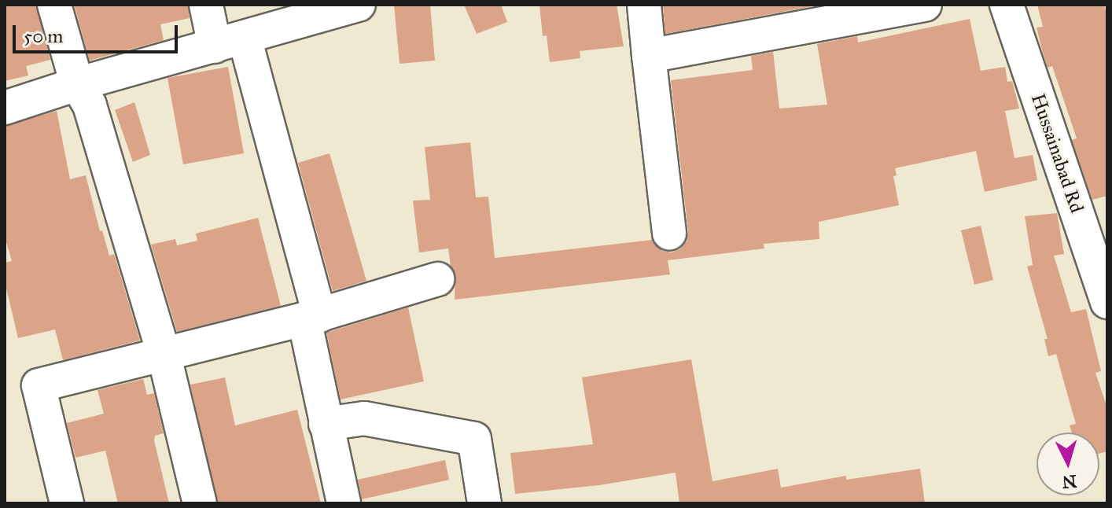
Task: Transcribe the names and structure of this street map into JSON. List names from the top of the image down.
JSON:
{
  "streets": {
    "street": ["Hussainabad Rd"]
  },
  "scale_bar": "50 m",
  "north": "bottom"
}
